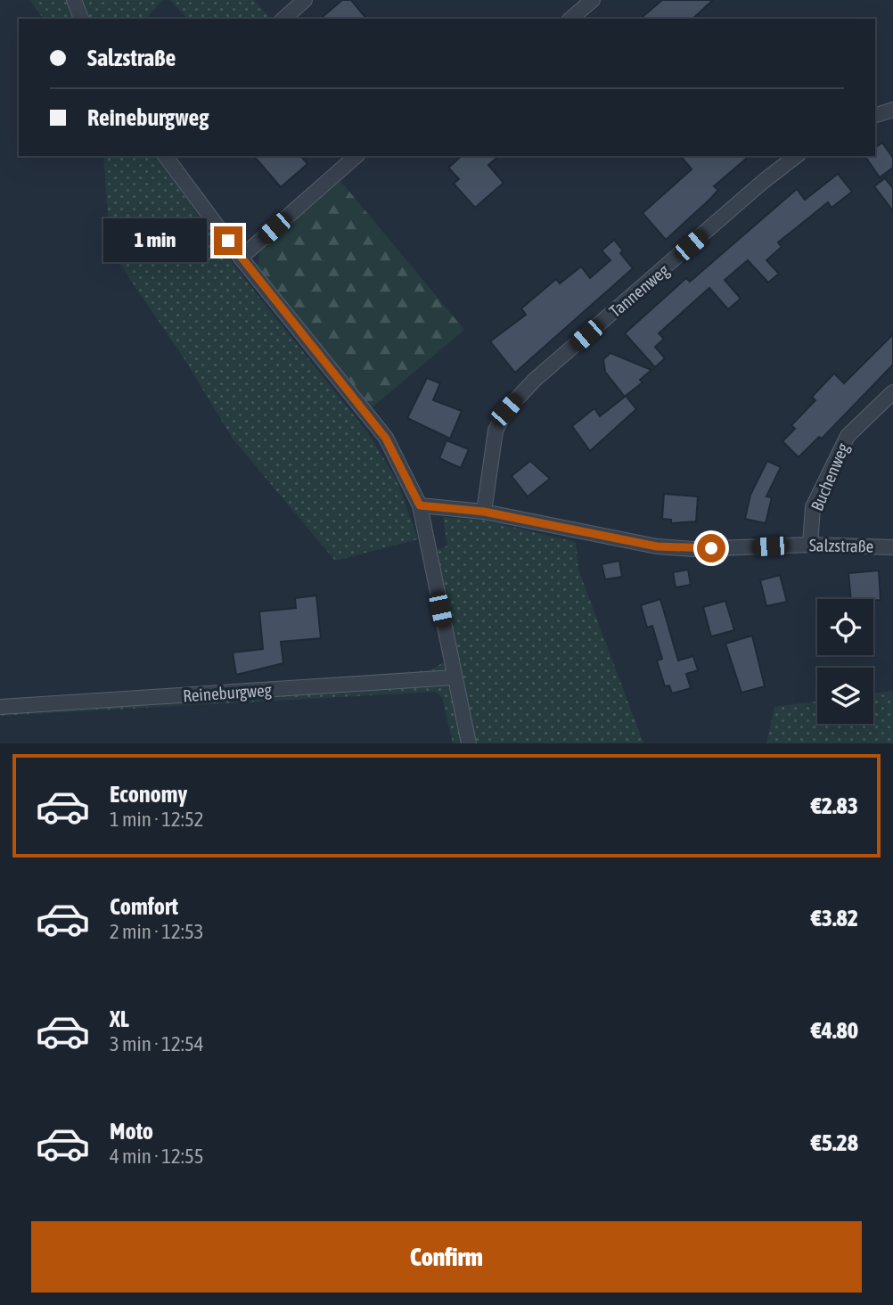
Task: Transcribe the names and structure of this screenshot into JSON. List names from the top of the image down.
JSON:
{
  "streets": {
    "street": [
      "Tannenweg",
      "Buchenweg",
      "Salzstraße",
      "Reineburgweg"
    ]
  },
  "crossings": [
    ["Tannenweg", "Salzstraße"],
    ["Buchenweg", "Salzstraße"]
  ],
  "page": {
    "banner": ["Salzstraße", "Reineburgweg"],
    "bubble": "1 min",
    "list": [
      {
        "name": "Economy",
        "note": "1 min · 12:52",
        "value": "€2.83"
      },
      {
        "name": "Comfort",
        "note": "2 min · 12:53",
        "value": "€3.82"
      },
      {
        "name": "XL",
        "note": "3 min · 12:54",
        "value": "€4.80"
      },
      {
        "name": "Moto",
        "note": "4 min · 12:55",
        "value": "€5.28"
      }
    ],
    "buttons": "Confirm"
  }
}
